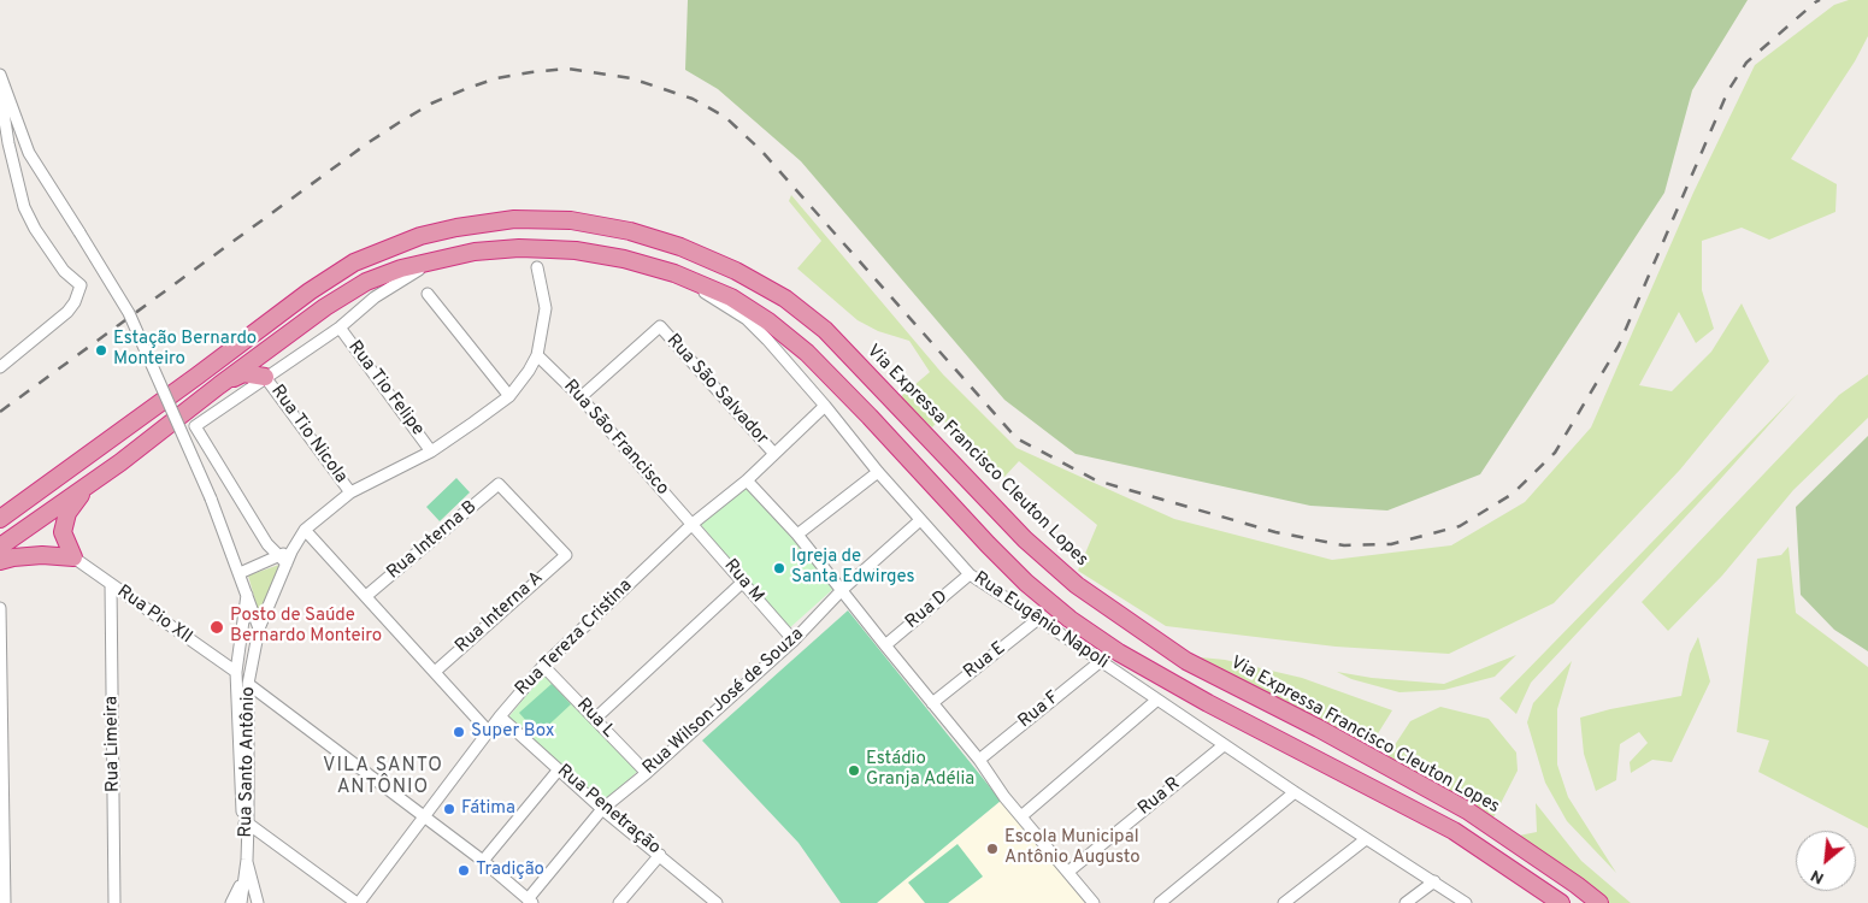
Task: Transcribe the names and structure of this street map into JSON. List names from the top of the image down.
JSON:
{
  "streets": {
    "highway": ["Via Expressa Francisco Cleuton Lopes"],
    "street": [
      "Rua Tio Felipe",
      "Rua São Salvador",
      "Rua Tio Nicola",
      "Rua São Francisco",
      "Rua Interna B",
      "Rua M",
      "Rua D",
      "Rua Interna A",
      "Rua Pio XII",
      "Rua Eugênio Napoli",
      "Rua Tereza Cristina",
      "Rua E",
      "Rua Wilson José de Souza",
      "Rua F",
      "Rua L",
      "Rua Limeira",
      "Rua Santo Antônio",
      "Rua R",
      "Rua Penetração"
    ]
  },
  "crossings": [
    ["Rua São Salvador", "Rua São Francisco"],
    ["Rua São Salvador", "Rua Tereza Cristina"],
    ["Rua São Francisco", "Rua M"],
    ["Rua São Francisco", "Rua Tereza Cristina"],
    ["Rua Interna B", "Rua Interna A"],
    ["Rua M", "Rua Tereza Cristina"],
    ["Rua M", "Rua Wilson José de Souza"],
    ["Rua D", "Rua Eugênio Napoli"],
    ["Rua Pio XII", "Rua Limeira"],
    ["Rua Pio XII", "Rua Santo Antônio"],
    ["Rua Eugênio Napoli", "Rua Tereza Cristina"],
    ["Rua Eugênio Napoli", "Rua E"],
    ["Rua Eugênio Napoli", "Rua Wilson José de Souza"],
    ["Rua Eugênio Napoli", "Rua F"],
    ["Rua Eugênio Napoli", "Rua R"],
    ["Rua Tereza Cristina", "Rua L"],
    ["Rua Tereza Cristina", "Rua Penetração"],
    ["Rua Wilson José de Souza", "Rua L"],
    ["Rua Wilson José de Souza", "Rua Penetração"]
  ],
  "districts": ["VILA SANTO ANTÔNIO"],
  "places": [
    "Estação Bernardo Monteiro",
    "Igreja de Santa Edwirges",
    "Posto de Saúde Bernardo Monteiro",
    "Super Box",
    "Estádio Granja Adélia",
    "Fátima",
    "Escola Municipal Antônio Augusto",
    "Tradição"
  ],
  "north": "bottom left"
}
